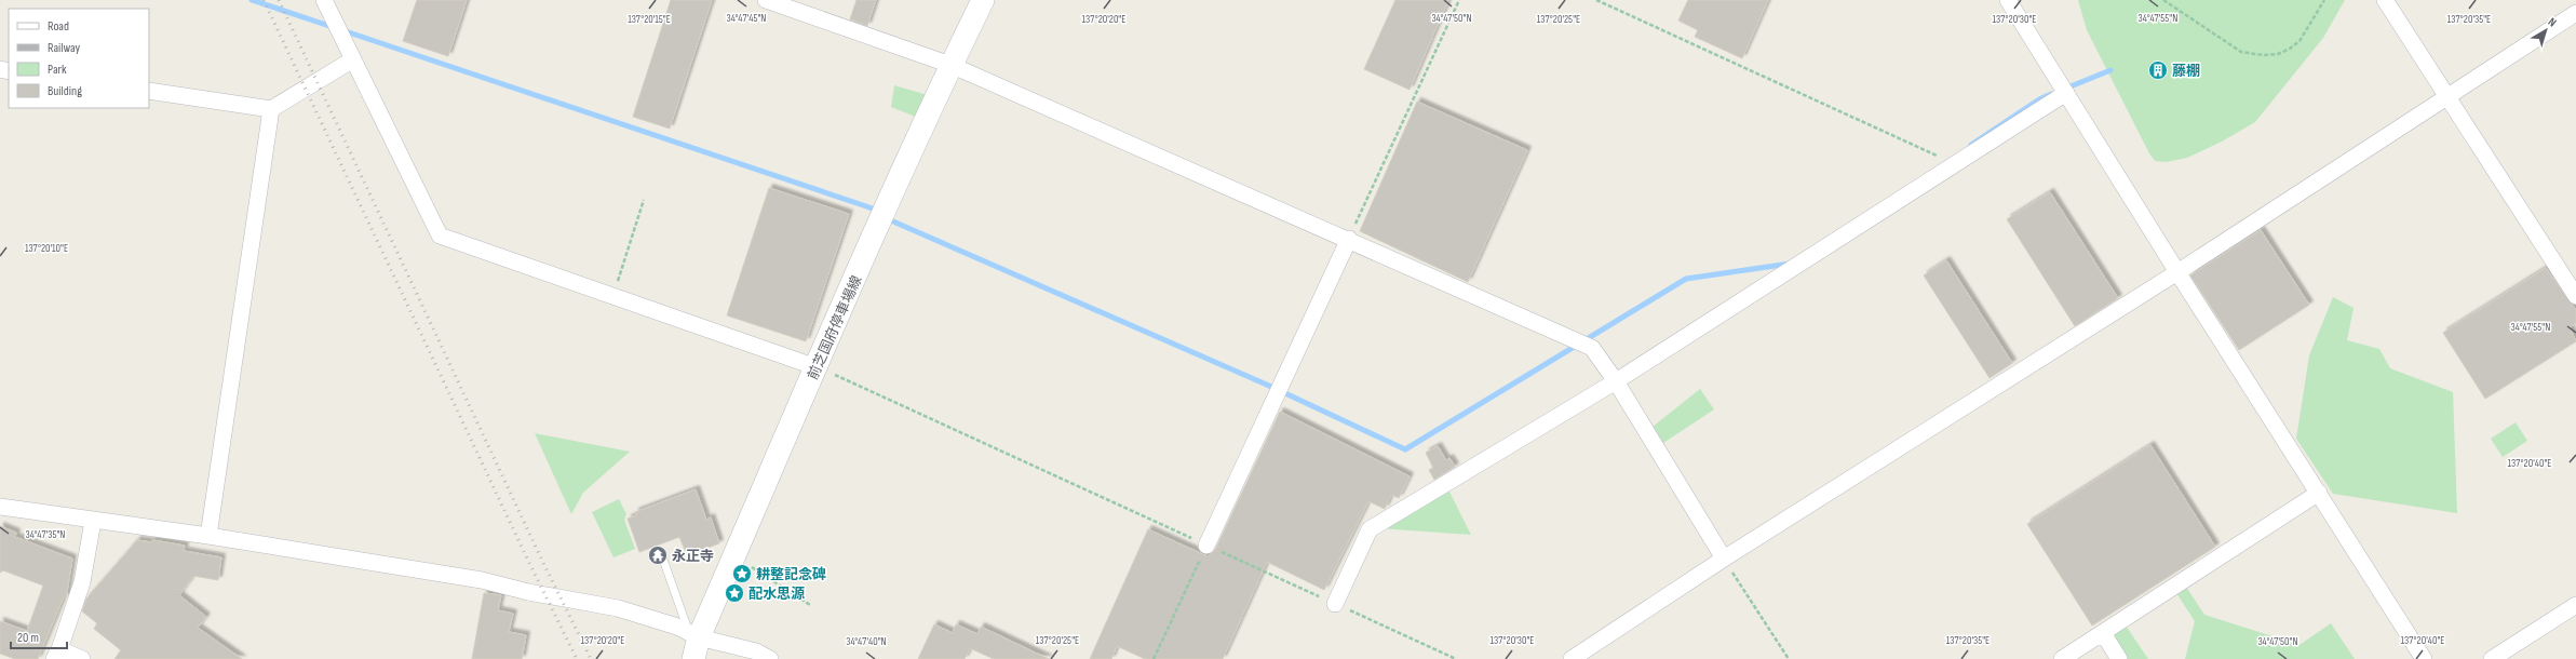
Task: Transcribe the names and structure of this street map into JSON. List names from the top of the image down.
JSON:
{
  "streets": {
    "main road": ["前芝国府停車場線"]
  },
  "places": {
    "building": ["藤棚"],
    "temple": ["永正寺"],
    "place": ["耕整記念碑", "配水思源"]
  },
  "legend": [
    "Road",
    "Railway",
    "Park",
    "Building"
  ],
  "scale_bar": "20 m",
  "north": "top right",
  "coordinates": [
    "34°47'45\"N",
    "34°47'50\"N",
    "34°47'55\"N",
    "137°20'15\"E",
    "137°20'20\"E",
    "137°20'30\"E",
    "137°20'25\"E",
    "137°20'35\"E",
    "137°20'10\"E",
    "137°20'40\"E",
    "34°47'35\"N",
    "34°47'40\"N"
  ]
}
